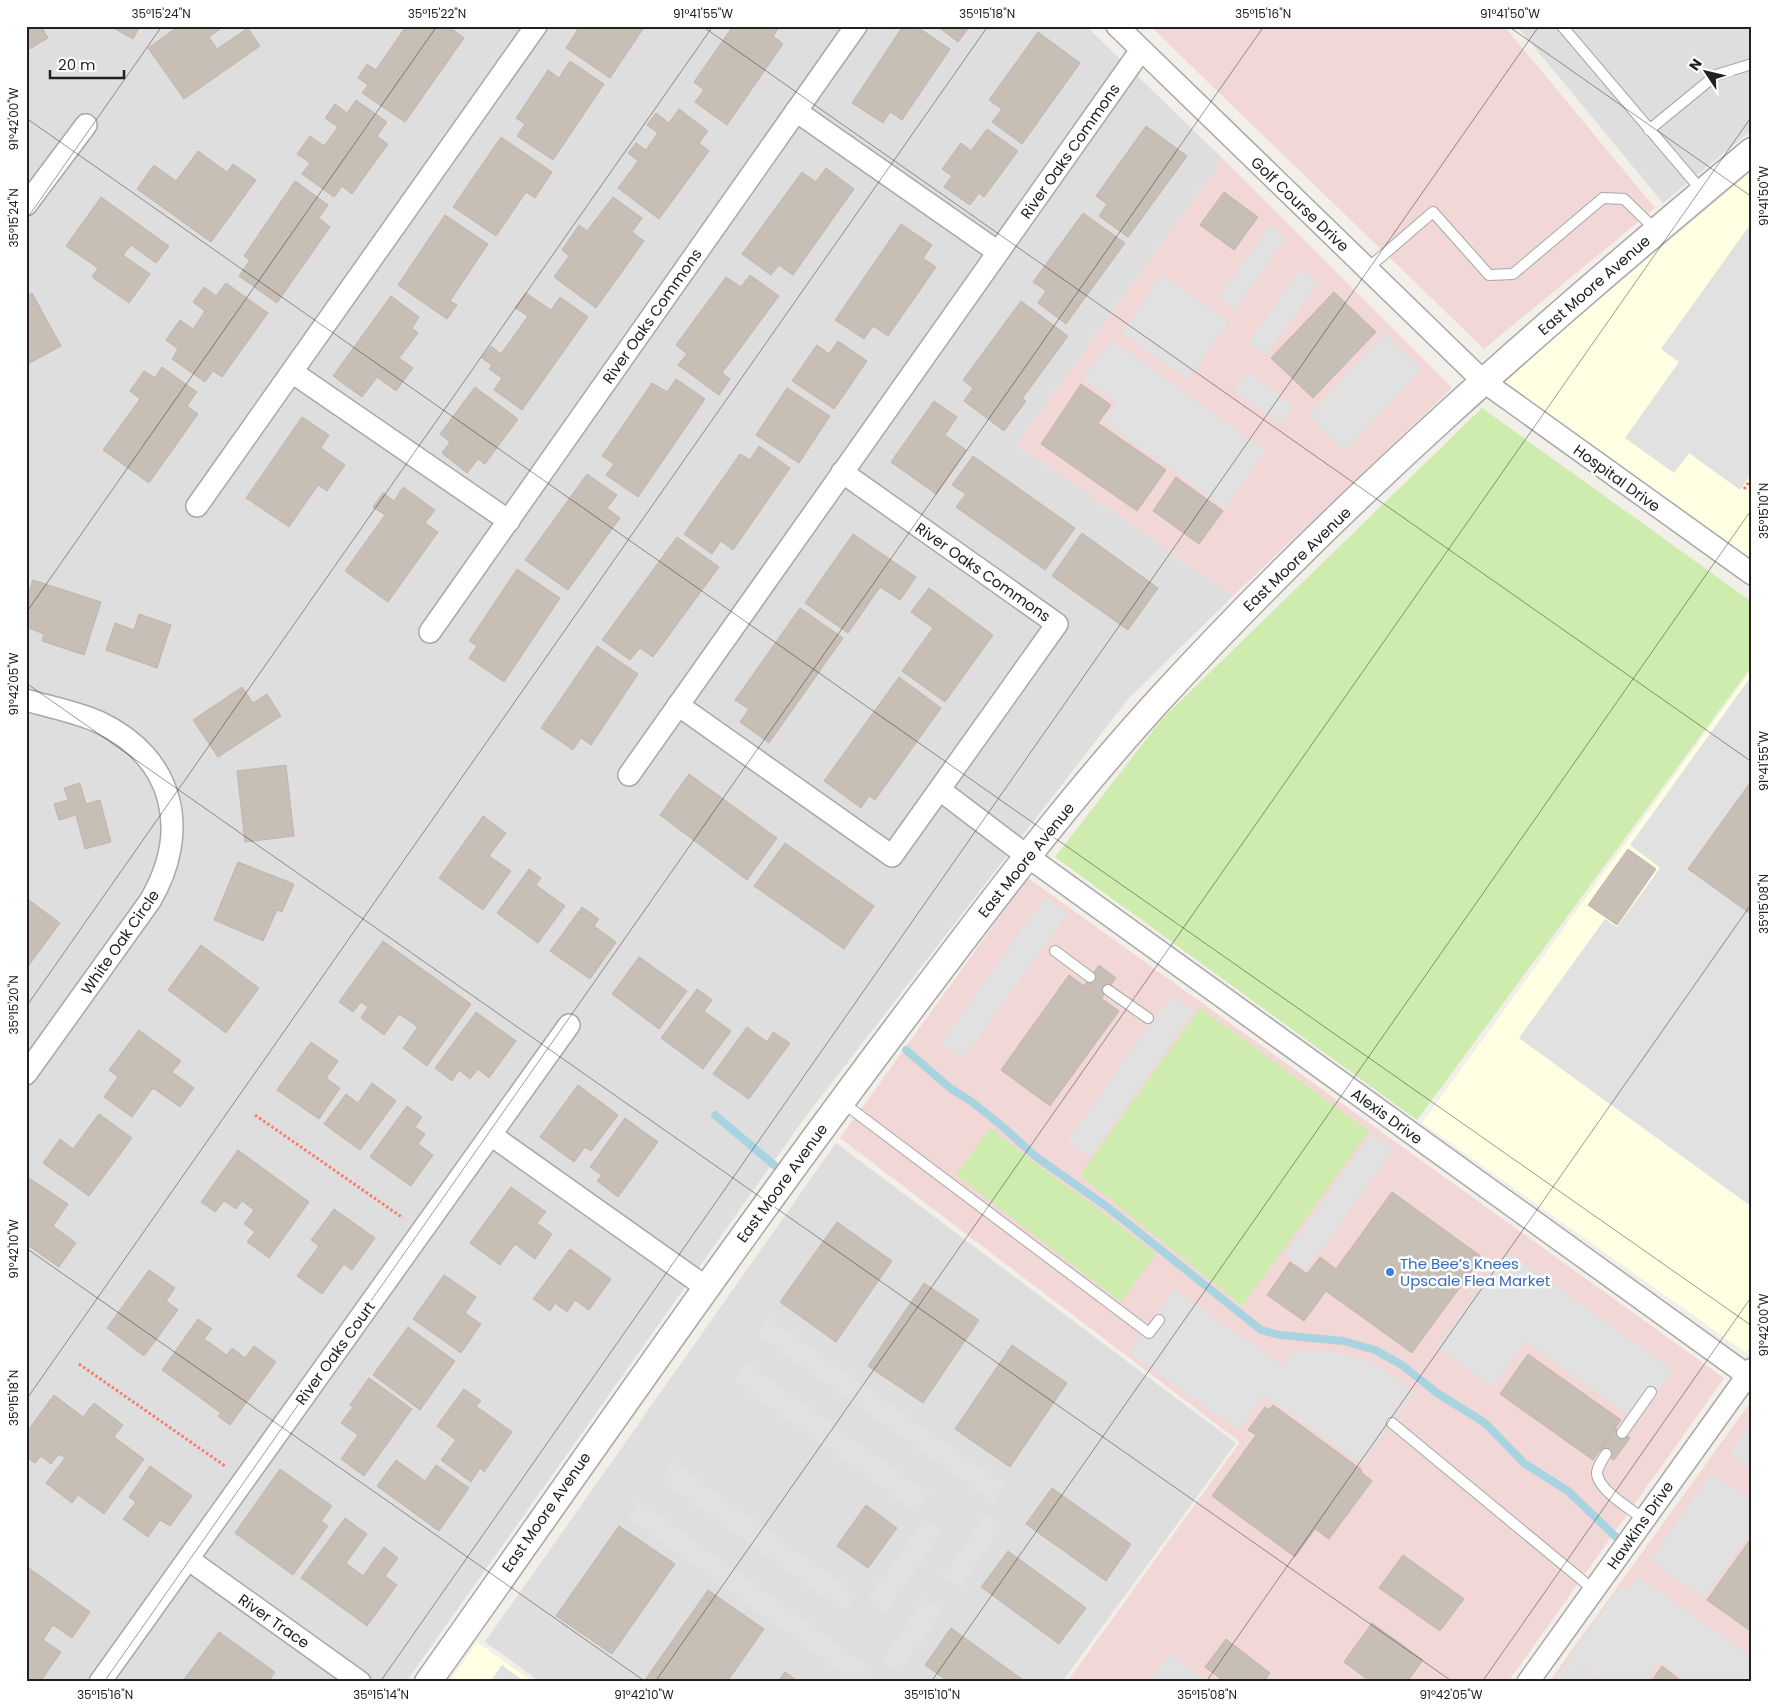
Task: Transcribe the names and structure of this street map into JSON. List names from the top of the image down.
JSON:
{
  "streets": {
    "street": [
      "River Oaks Commons",
      "Golf Course Drive",
      "East Moore Avenue",
      "Hospital Drive",
      "White Oak Circle",
      "Alexis Drive",
      "River Oaks Court",
      "Hawkins Drive",
      "River Trace"
    ]
  },
  "crossings": [
    ["River Oaks Commons", "Golf Course Drive"],
    ["Golf Course Drive", "East Moore Avenue"],
    ["Golf Course Drive", "Hospital Drive"],
    ["East Moore Avenue", "Hospital Drive"],
    ["East Moore Avenue", "Alexis Drive"],
    ["Alexis Drive", "Hawkins Drive"],
    ["River Oaks Court", "River Trace"]
  ],
  "places": ["The Bee’s Knees Upscale Flea Market"],
  "scale_bar": "20 m",
  "north": "top left",
  "coordinates": [
    "35°15'24\"N",
    "35°15'22\"N",
    "91°41'55\"W",
    "35°15'18\"N",
    "35°15'16\"N",
    "91°41'50\"W",
    "91°42'00\"W",
    "35°15'10\"N",
    "91°42'05\"W",
    "35°15'08\"N",
    "35°15'20\"N",
    "91°42'10\"W",
    "35°15'14\"N"
  ]
}
